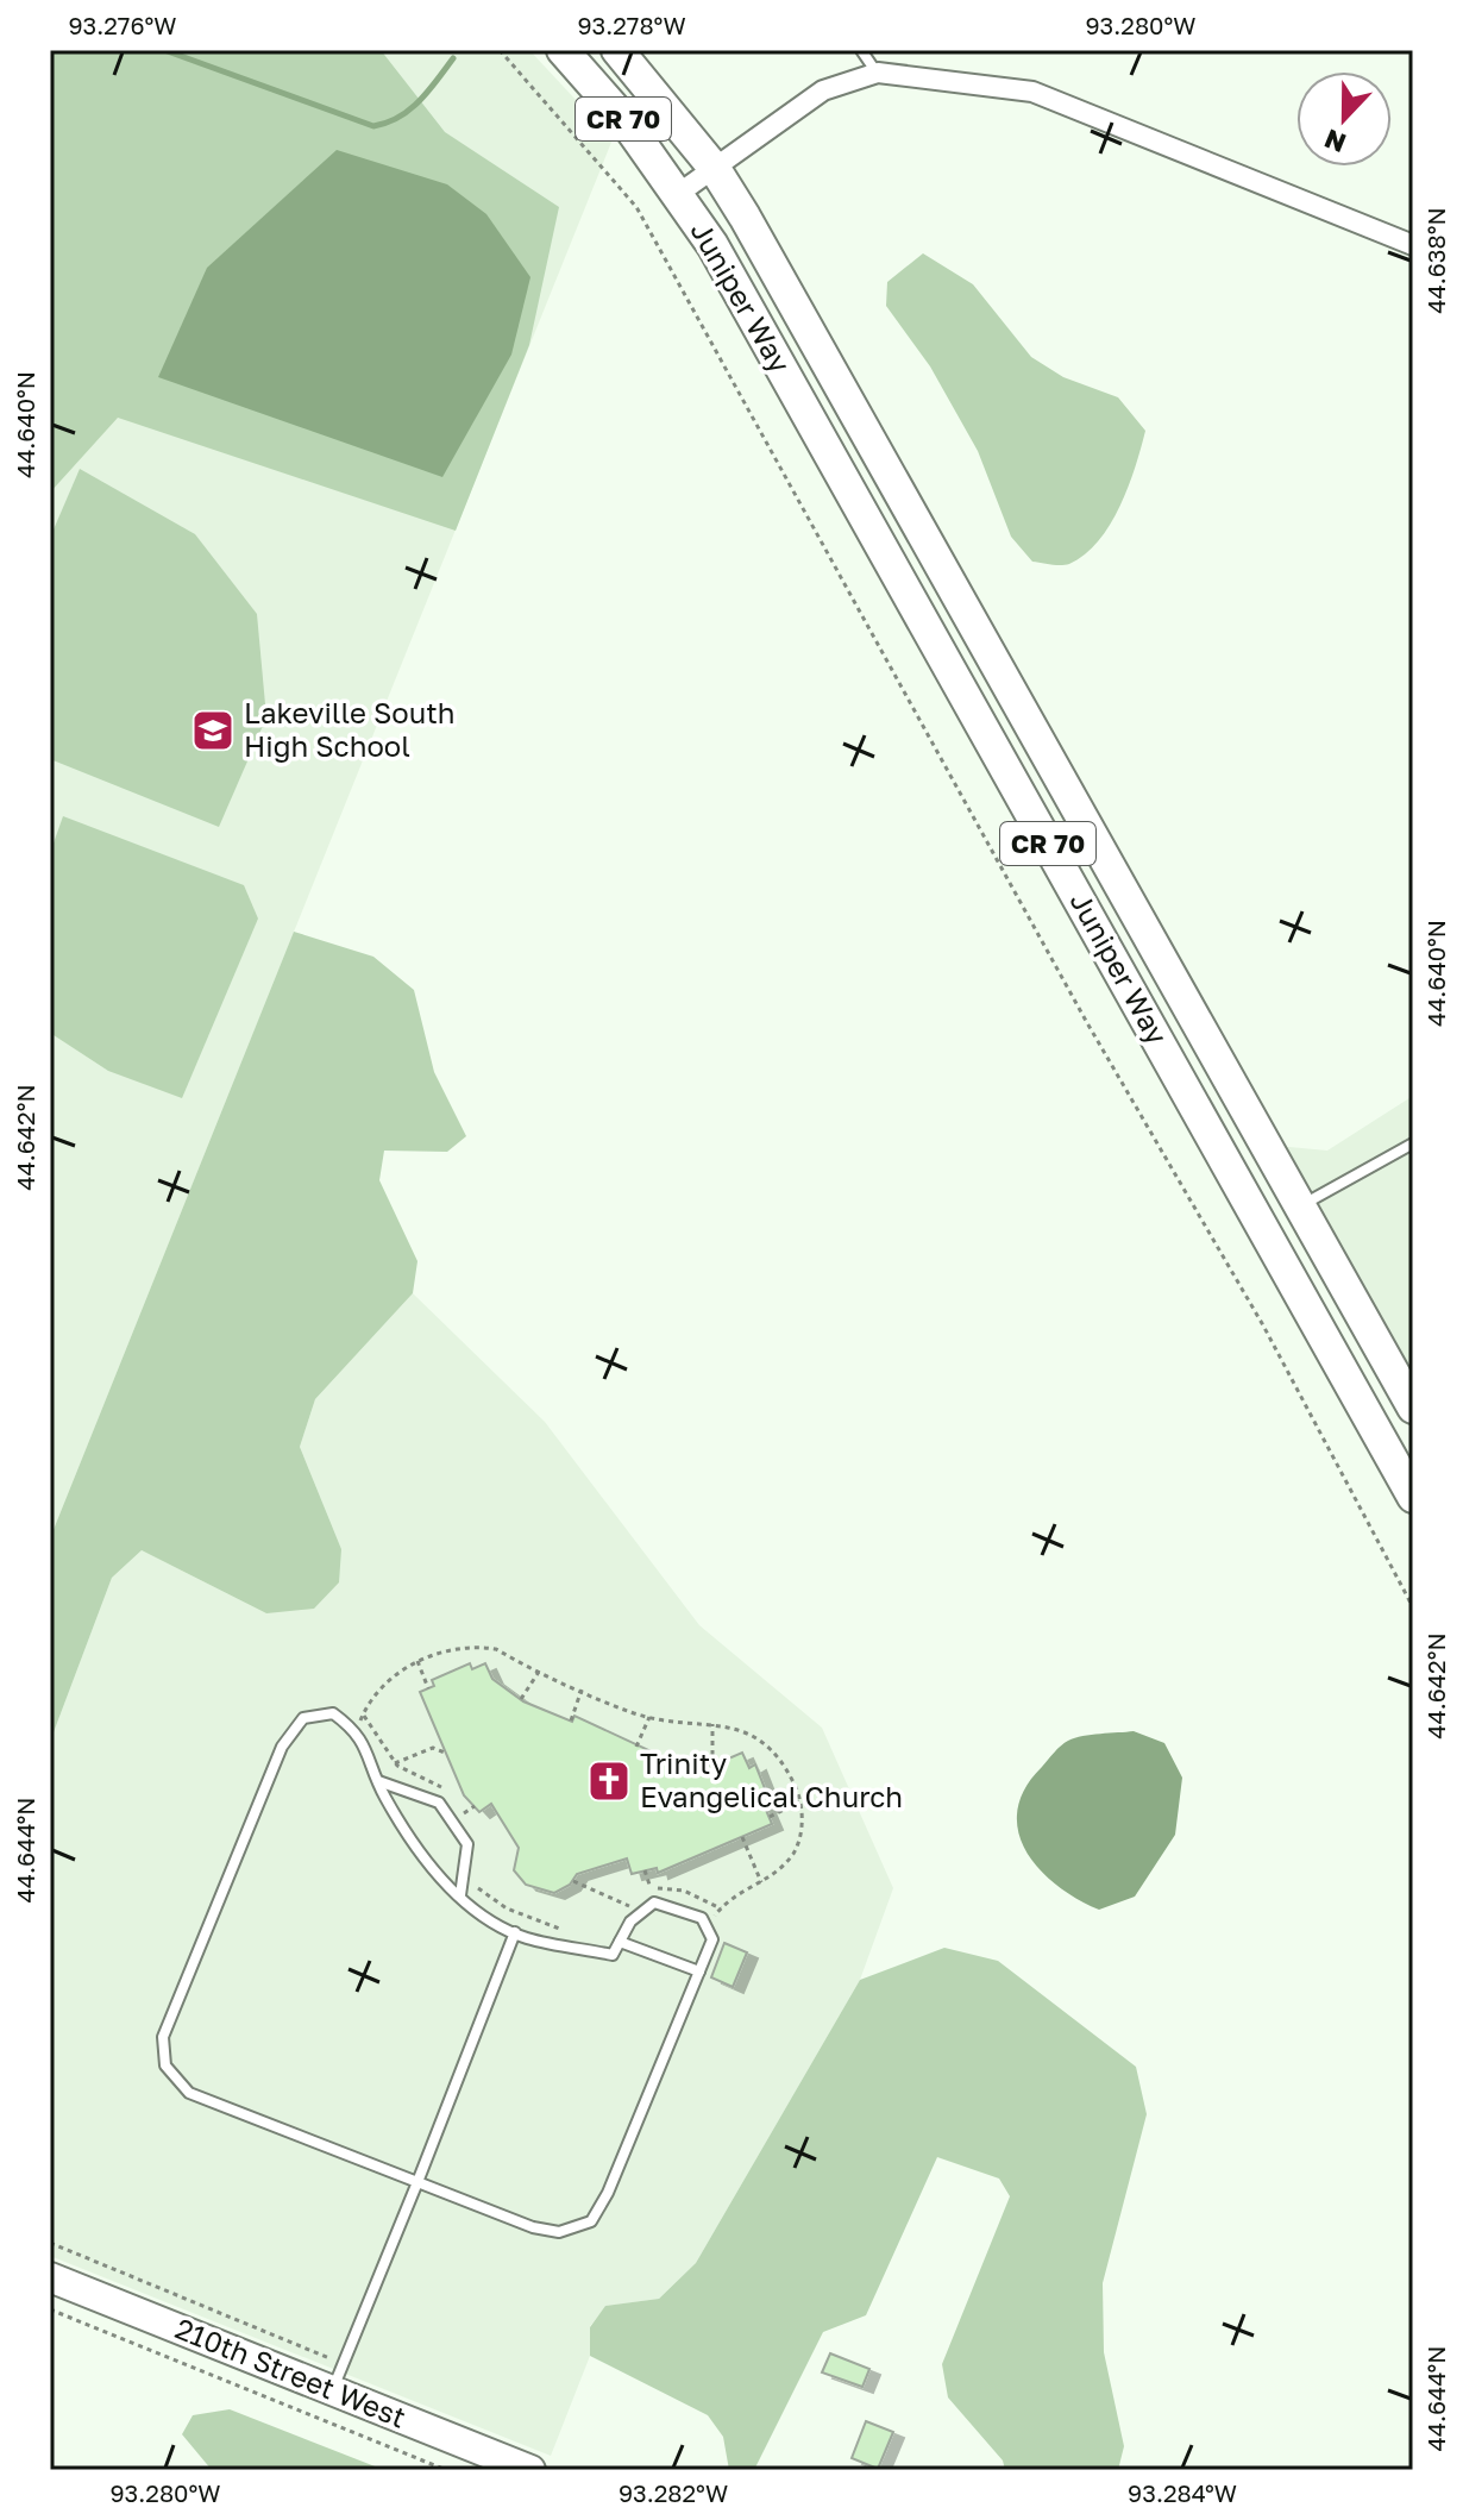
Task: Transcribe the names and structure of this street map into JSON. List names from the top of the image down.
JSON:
{
  "streets": {
    "main road": ["CR 70", "Juniper Way"],
    "street": ["210th Street West"]
  },
  "crossings": [
    ["CR 70", "Juniper Way"]
  ],
  "places": {
    "school or university": ["Lakeville South High School"],
    "church": ["Trinity Evangelical Church"]
  },
  "north": "bottom",
  "coordinates": [
    "93.276°W",
    "93.278°W",
    "93.280°W",
    "44.638°N",
    "44.640°N",
    "44.642°N",
    "44.644°N",
    "93.282°W",
    "93.284°W"
  ]
}
